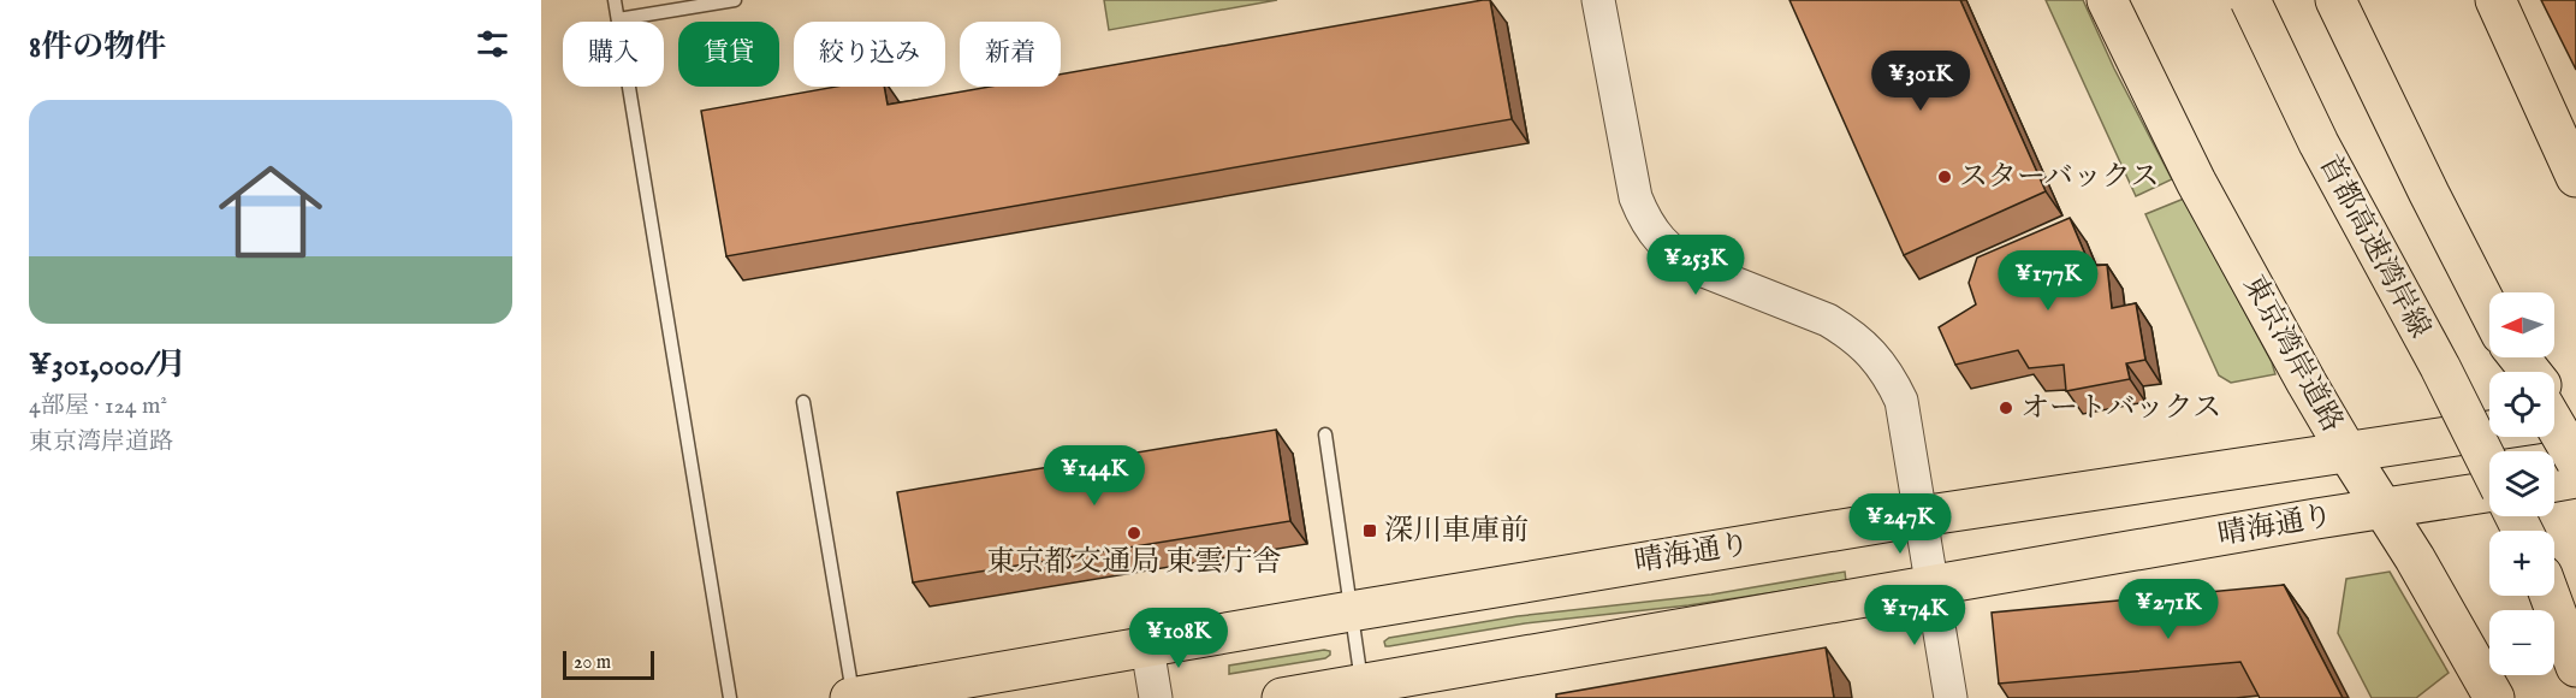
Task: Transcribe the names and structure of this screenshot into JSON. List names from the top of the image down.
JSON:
{
  "streets": {
    "main road": ["首都高速湾岸線", "東京湾岸道路", "晴海通り"]
  },
  "crossings": [
    ["東京湾岸道路", "晴海通り"]
  ],
  "places": {
    "other": ["スターバックス", "オートバックス", "東京都交通局 東雲庁舎"],
    "transit": ["深川車庫前"]
  },
  "scale_bar": "20 m",
  "north": "left",
  "page": {
    "heading": "8件の物件",
    "chip": [
      "購入",
      "賃貸",
      "絞り込み",
      "新着"
    ],
    "price": [
      "¥301K",
      "¥253K",
      "¥177K",
      "¥144K",
      "¥247K",
      "¥271K",
      "¥174K",
      "¥108K"
    ],
    "list": [
      {
        "name": "¥301,000/月",
        "note": "4部屋 · 124 m² · 東京湾岸道路"
      }
    ],
    "map_buttons": ["+", "−"],
    "scale": "20 m"
  }
}
